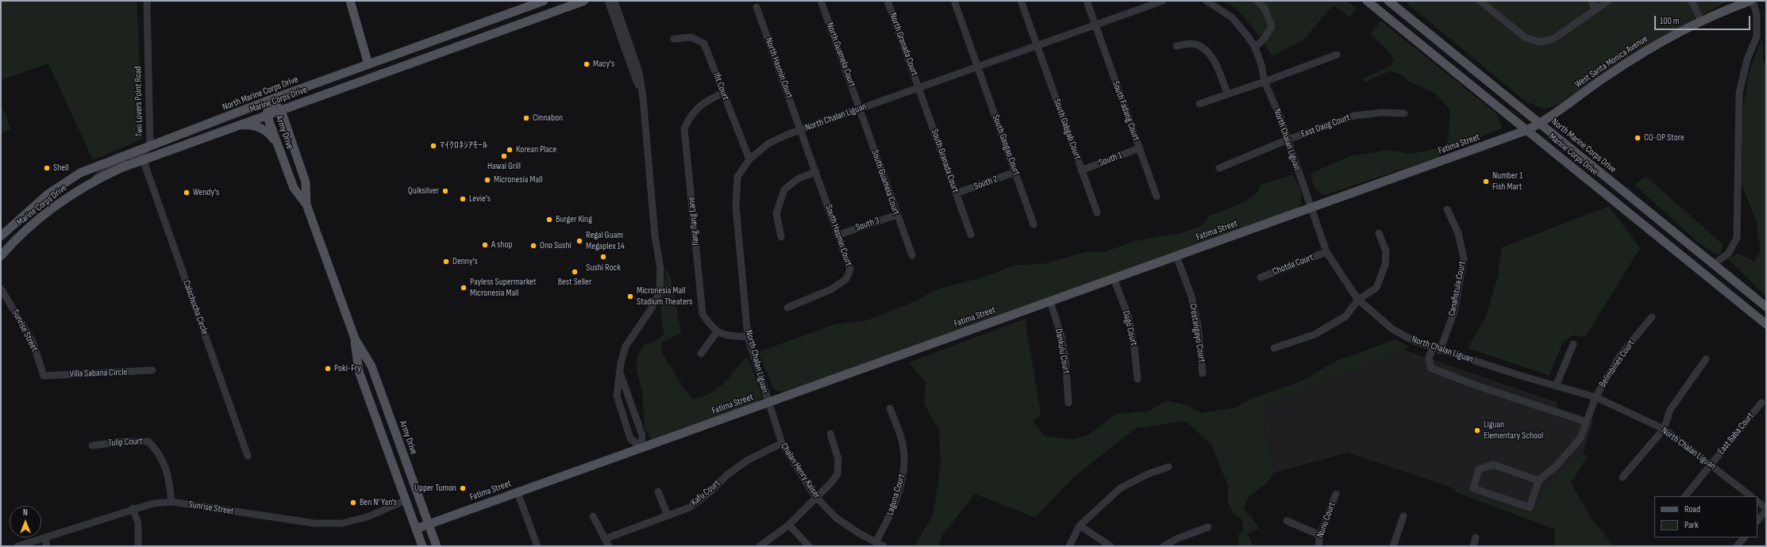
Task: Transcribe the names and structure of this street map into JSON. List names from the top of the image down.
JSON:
{
  "streets": {
    "main road": [
      "West Santa Monica Avenue",
      "North Marine Corps Drive",
      "Marine Corps Drive",
      "Army Drive",
      "Fatima Street"
    ],
    "street": [
      "North Granada Court",
      "North Guamela Court",
      "North Hasmin Court",
      "Ifit Court",
      "Two Lovers Point Road",
      "South Fadang Court",
      "North Chalan Liguan",
      "East Daog Court",
      "South Gabgab Court",
      "South Gaogao Court",
      "South 1",
      "South Granada Court",
      "South Guamela Court",
      "South 2",
      "Ilang Ilang Lane",
      "South 3",
      "South Hasmin Court",
      "Chotda Court",
      "Canafistula Court",
      "Calachucha Circle",
      "Dago Court",
      "Sunrise Street",
      "Crestangayo Court",
      "Dankulu Court",
      "Belimbines Court",
      "Villa Sabana Circle",
      "East Baba Court",
      "Tulip Court",
      "Chalan Henry Kaiser",
      "Kafu Court",
      "Laguna Court",
      "Nunu Court"
    ]
  },
  "crossings": [
    ["North Granada Court", "North Chalan Liguan"],
    ["North Granada Court", "South Granada Court"],
    ["North Guamela Court", "North Chalan Liguan"],
    ["North Guamela Court", "South Guamela Court"],
    ["West Santa Monica Avenue", "North Marine Corps Drive"],
    ["West Santa Monica Avenue", "Fatima Street"],
    ["North Hasmin Court", "North Chalan Liguan"],
    ["North Hasmin Court", "South Hasmin Court"],
    ["Ifit Court", "North Chalan Liguan"],
    ["Ifit Court", "Ilang Ilang Lane"],
    ["North Marine Corps Drive", "Two Lovers Point Road"],
    ["North Marine Corps Drive", "Army Drive"],
    ["North Marine Corps Drive", "Fatima Street"],
    ["Marine Corps Drive", "Two Lovers Point Road"],
    ["Marine Corps Drive", "Army Drive"],
    ["Marine Corps Drive", "Fatima Street"],
    ["Marine Corps Drive", "Calachucha Circle"],
    ["South Fadang Court", "North Chalan Liguan"],
    ["South Fadang Court", "South 1"],
    ["North Chalan Liguan", "East Daog Court"],
    ["North Chalan Liguan", "South Gabgab Court"],
    ["North Chalan Liguan", "Fatima Street"],
    ["North Chalan Liguan", "South Gaogao Court"],
    ["North Chalan Liguan", "South Granada Court"],
    ["North Chalan Liguan", "South Guamela Court"],
    ["North Chalan Liguan", "South Hasmin Court"],
    ["North Chalan Liguan", "Chotda Court"],
    ["North Chalan Liguan", "Canafistula Court"],
    ["North Chalan Liguan", "Belimbines Court"],
    ["North Chalan Liguan", "East Baba Court"],
    ["North Chalan Liguan", "Chalan Henry Kaiser"],
    ["South Gabgab Court", "South 1"],
    ["Army Drive", "Fatima Street"],
    ["Army Drive", "Sunrise Street"],
    ["Fatima Street", "Dago Court"],
    ["Fatima Street", "Crestangayo Court"],
    ["Fatima Street", "Dankulu Court"],
    ["Fatima Street", "Chalan Henry Kaiser"],
    ["South Gaogao Court", "South 2"],
    ["South Granada Court", "South 2"],
    ["South Guamela Court", "South 3"],
    ["South 3", "South Hasmin Court"],
    ["Sunrise Street", "Villa Sabana Circle"],
    ["Sunrise Street", "Tulip Court"],
    ["Chalan Henry Kaiser", "Kafu Court"],
    ["Chalan Henry Kaiser", "Laguna Court"]
  ],
  "places": [
    "Macy's",
    "Cinnabon",
    "CO-OP Store",
    "ﾏｲｸﾛﾈｼｱﾓｰﾙ",
    "Korean Place",
    "Hawai Grill",
    "Shell",
    "Micronesia Mall",
    "Number 1 Fish Mart",
    "Quiksilver",
    "Wendy's",
    "Levie's",
    "Burger King",
    "Regal Guam Megaplex 14",
    "A shop",
    "Ono Sushi",
    "Sushi Rock",
    "Denny's",
    "Best Seller",
    "Payless Supermarket Micronesia Mall",
    "Micronesia Mall Stadium Theaters",
    "Poki-Fry",
    "Liguan Elementary School",
    "Upper Tumon",
    "Ben N' Yan's"
  ],
  "legend": ["Road", "Park"],
  "scale_bar": "100 m",
  "north": "top"
}
